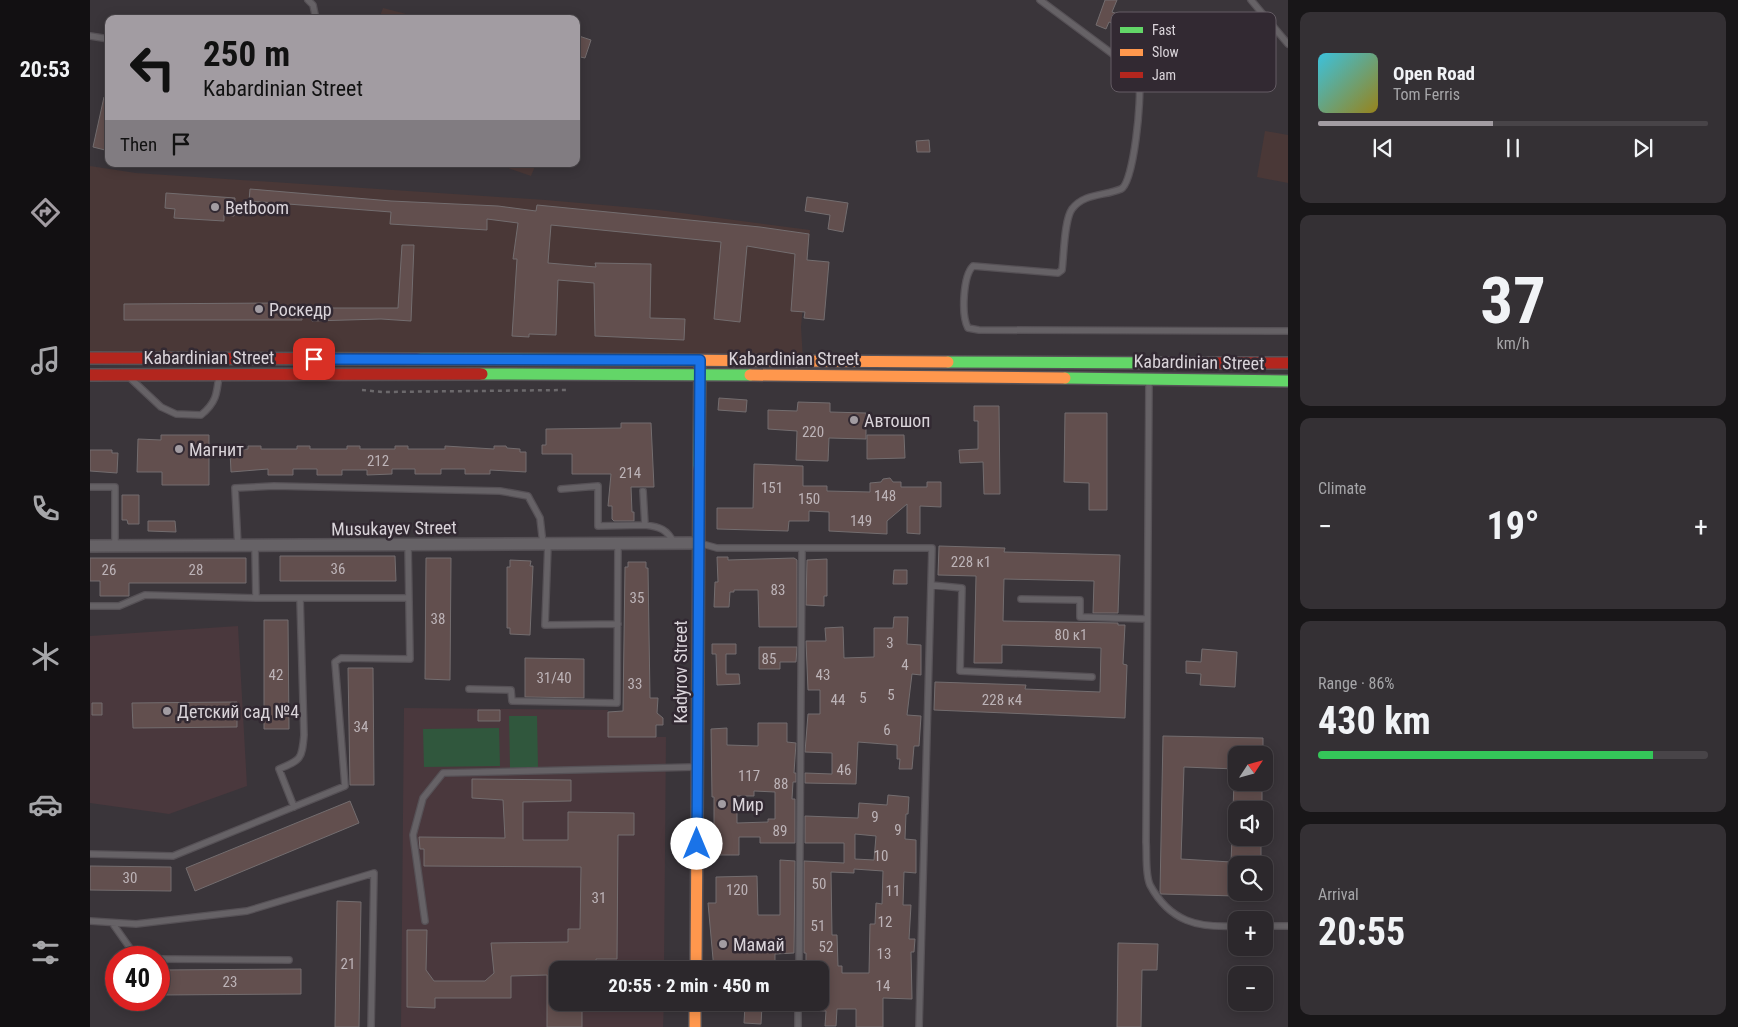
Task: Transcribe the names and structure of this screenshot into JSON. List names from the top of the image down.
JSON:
{
  "streets": {
    "main road": ["Kabardinian Street", "Kadyrov Street"],
    "street": ["Musukayev Street"]
  },
  "crossings": [
    ["Kabardinian Street", "Kadyrov Street"],
    ["Musukayev Street", "Kadyrov Street"]
  ],
  "places": [
    "Betboom",
    "Роскедр",
    "Автошоп",
    "Магнит",
    "Детский сад №4",
    "Мир",
    "Мамай"
  ],
  "house_numbers": [
    "220",
    "212",
    "214",
    "151",
    "148",
    "150",
    "149",
    "228 к1",
    "36",
    "26",
    "28",
    "83",
    "35",
    "38",
    "80 к1",
    "3",
    "85",
    "4",
    "42",
    "43",
    "31/40",
    "33",
    "5",
    "5",
    "44",
    "228 к4",
    "34",
    "6",
    "46",
    "117",
    "88",
    "9",
    "9",
    "89",
    "10",
    "30",
    "50",
    "120",
    "11",
    "31",
    "12",
    "51",
    "52",
    "13",
    "21",
    "23",
    "14"
  ],
  "legend": ["Fast", "Slow", "Jam"],
  "north": "top right",
  "page": {
    "tabs": "20:53",
    "turn": ["250 m", "Kabardinian Street"],
    "song": ["Open Road", "Tom Ferris"],
    "then": "Then",
    "tile": [
      ["37", "km/h"],
      "Climate",
      ["Range · 86%", "430 km"],
      ["Arrival", "20:55"]
    ],
    "heat": ["−", "19°", "+"],
    "map_buttons": ["+", "−"],
    "limit": "40",
    "trip": "20:55 · 2 min · 450 m"
  }
}
